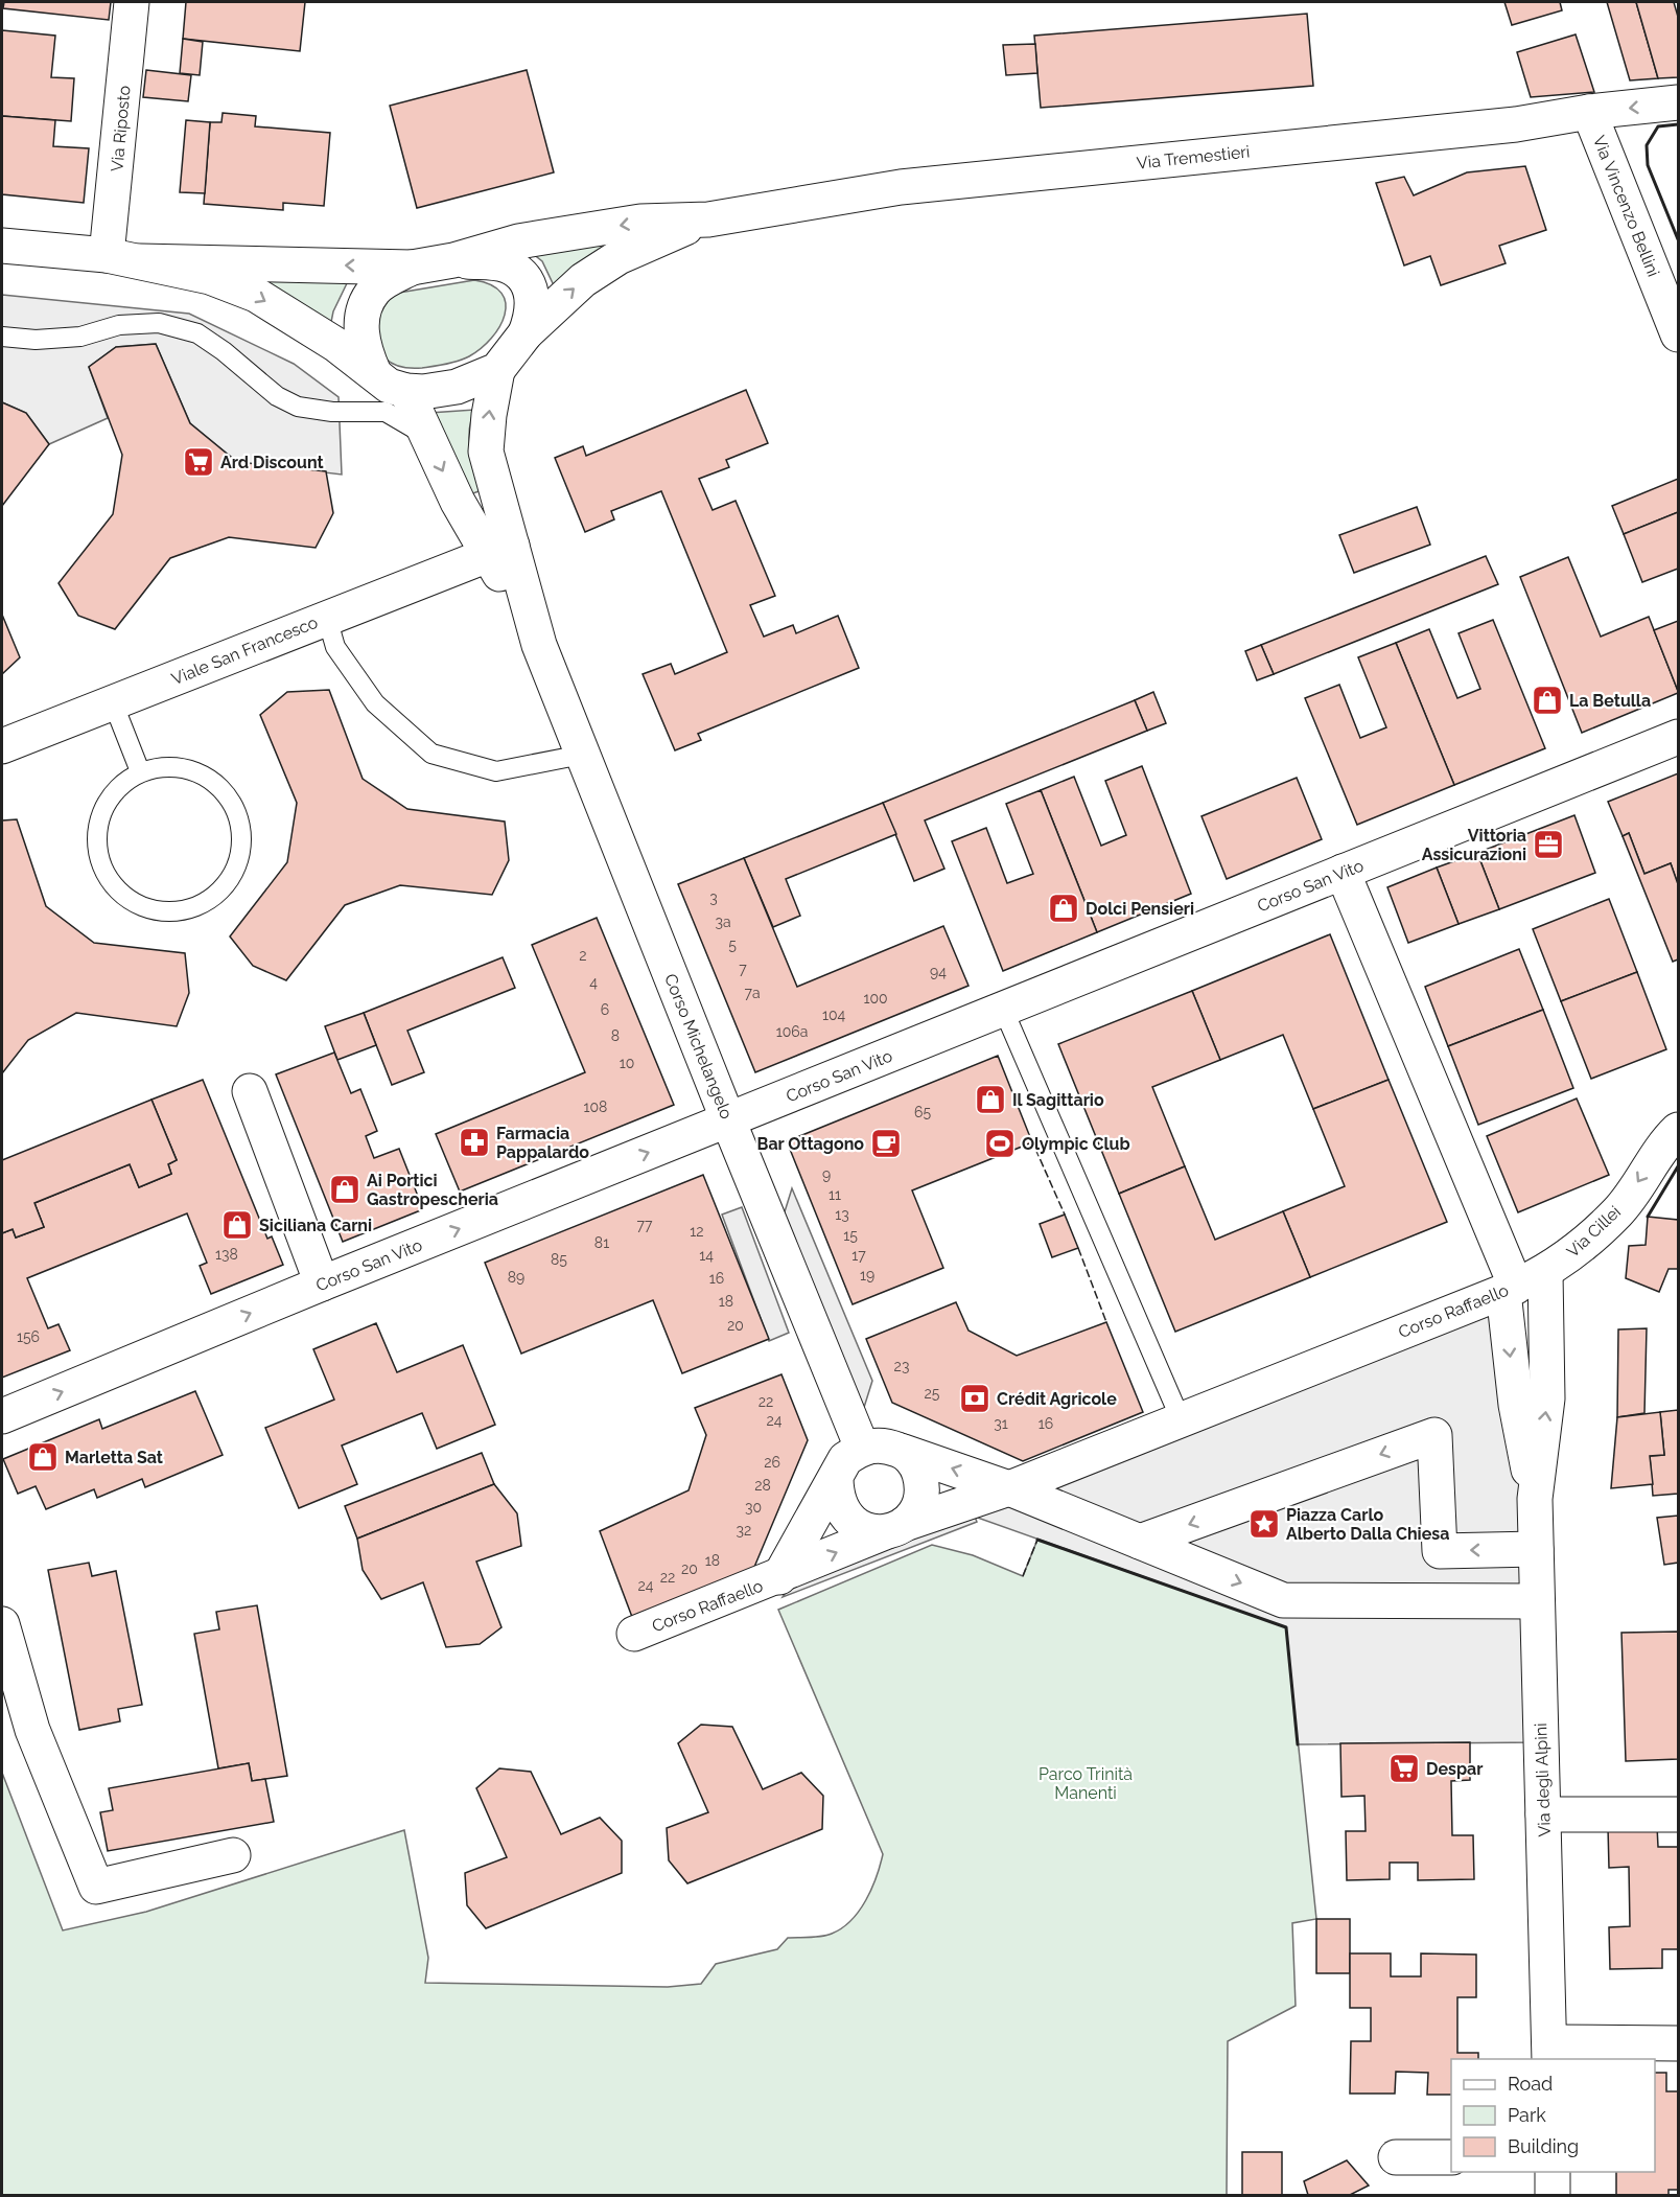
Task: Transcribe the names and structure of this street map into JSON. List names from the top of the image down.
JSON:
{
  "streets": {
    "street": [
      "Via Riposto",
      "Via Tremestieri",
      "Via Vincenzo Bellini",
      "Viale San Francesco",
      "Corso San Vito",
      "Corso Michelangelo",
      "Via Cillei",
      "Corso Raffaello",
      "Via degli Alpini"
    ]
  },
  "crossings": [
    ["Via Tremestieri", "Via Vincenzo Bellini"],
    ["Viale San Francesco", "Corso Michelangelo"],
    ["Corso San Vito", "Corso Michelangelo"],
    ["Corso San Vito", "Corso Raffaello"],
    ["Corso Michelangelo", "Corso Raffaello"],
    ["Via Cillei", "Corso Raffaello"]
  ],
  "one_way": ["Corso San Vito", "Via Cillei"],
  "parks": ["Parco Trinità Manenti"],
  "places": {
    "supermarket": ["Ard Discount", "Despar"],
    "shop": [
      "La Betulla",
      "Dolci Pensieri",
      "Il Sagittario",
      "Ai Portici Gastropescheria",
      "Siciliana Carni",
      "Marletta Sat"
    ],
    "office": ["Vittoria Assicurazioni"],
    "pharmacy": ["Farmacia Pappalardo"],
    "cafe": ["Bar Ottagono"],
    "sports": ["Olympic Club"],
    "bank": ["Crédit Agricole"],
    "place": ["Piazza Carlo Alberto Dalla Chiesa"]
  },
  "house_numbers": [
    "3",
    "3a",
    "5",
    "2",
    "7",
    "94",
    "4",
    "7a",
    "100",
    "6",
    "104",
    "106a",
    "8",
    "10",
    "108",
    "65",
    "9",
    "11",
    "13",
    "77",
    "12",
    "15",
    "81",
    "138",
    "14",
    "17",
    "85",
    "19",
    "89",
    "16",
    "18",
    "20",
    "156",
    "23",
    "25",
    "22",
    "24",
    "31",
    "16",
    "26",
    "28",
    "30",
    "32",
    "18",
    "20",
    "22",
    "24"
  ],
  "legend": ["Road", "Park", "Building"]
}
